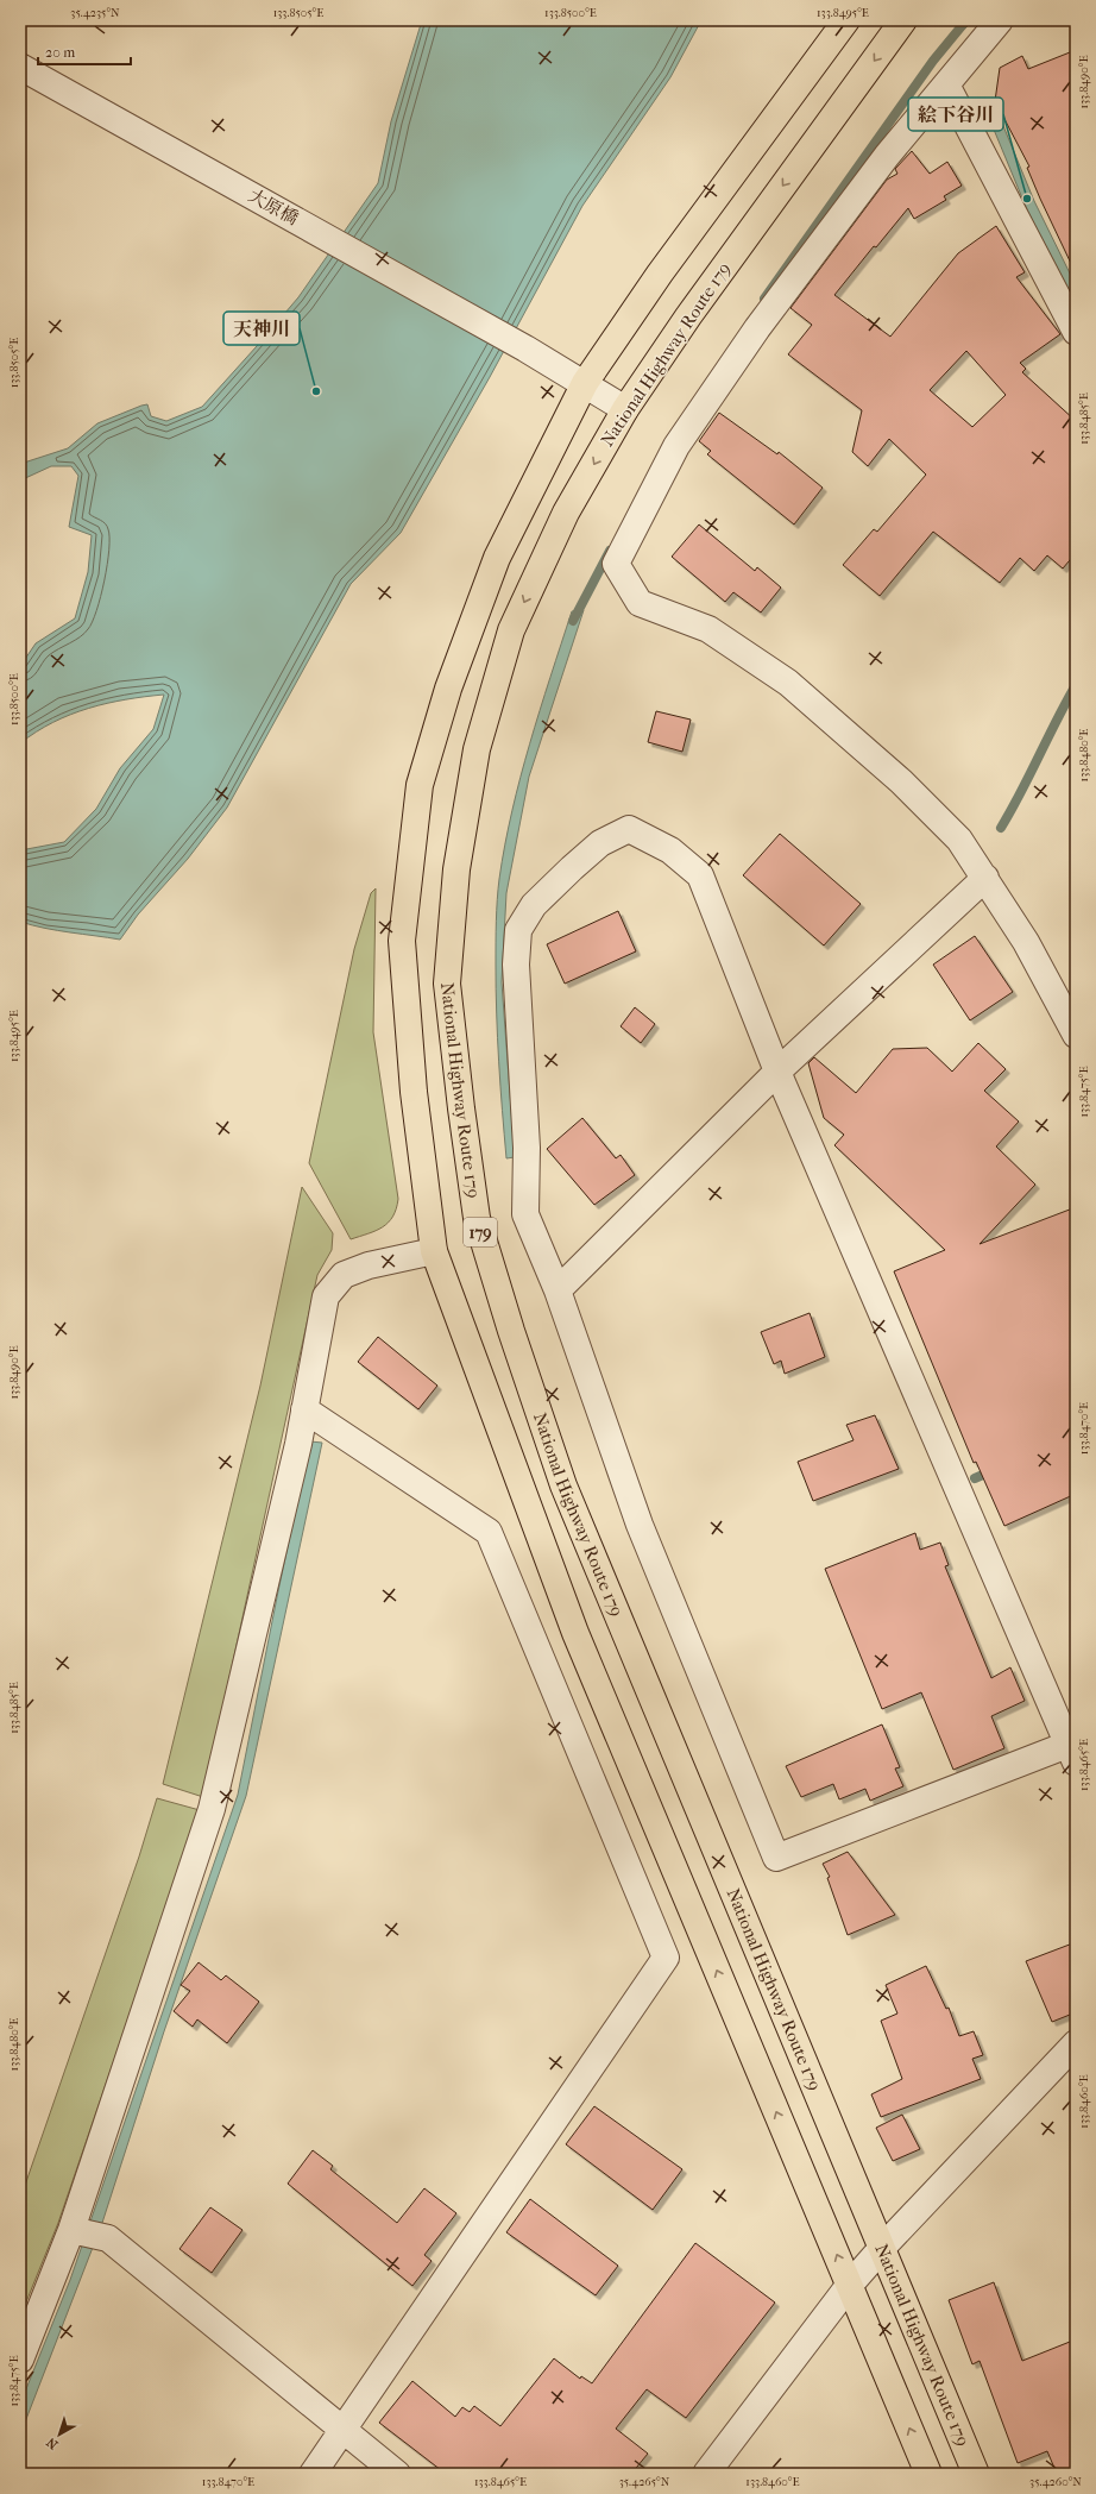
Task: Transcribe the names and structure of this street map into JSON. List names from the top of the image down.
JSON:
{
  "streets": {
    "highway": ["National Highway Route 179", "179"],
    "street": ["大原橋"]
  },
  "crossings": [
    ["大原橋", "National Highway Route 179"]
  ],
  "places": ["絵下谷川", "天神川"],
  "scale_bar": "20 m",
  "north": "bottom left",
  "coordinates": [
    "35.4235°N",
    "133.8505°E",
    "133.8500°E",
    "133.8495°E",
    "133.8490°E",
    "133.8485°E",
    "133.8480°E",
    "133.8475°E",
    "133.8470°E",
    "133.8465°E",
    "133.8460°E",
    "35.4265°N",
    "35.4260°N"
  ]
}
